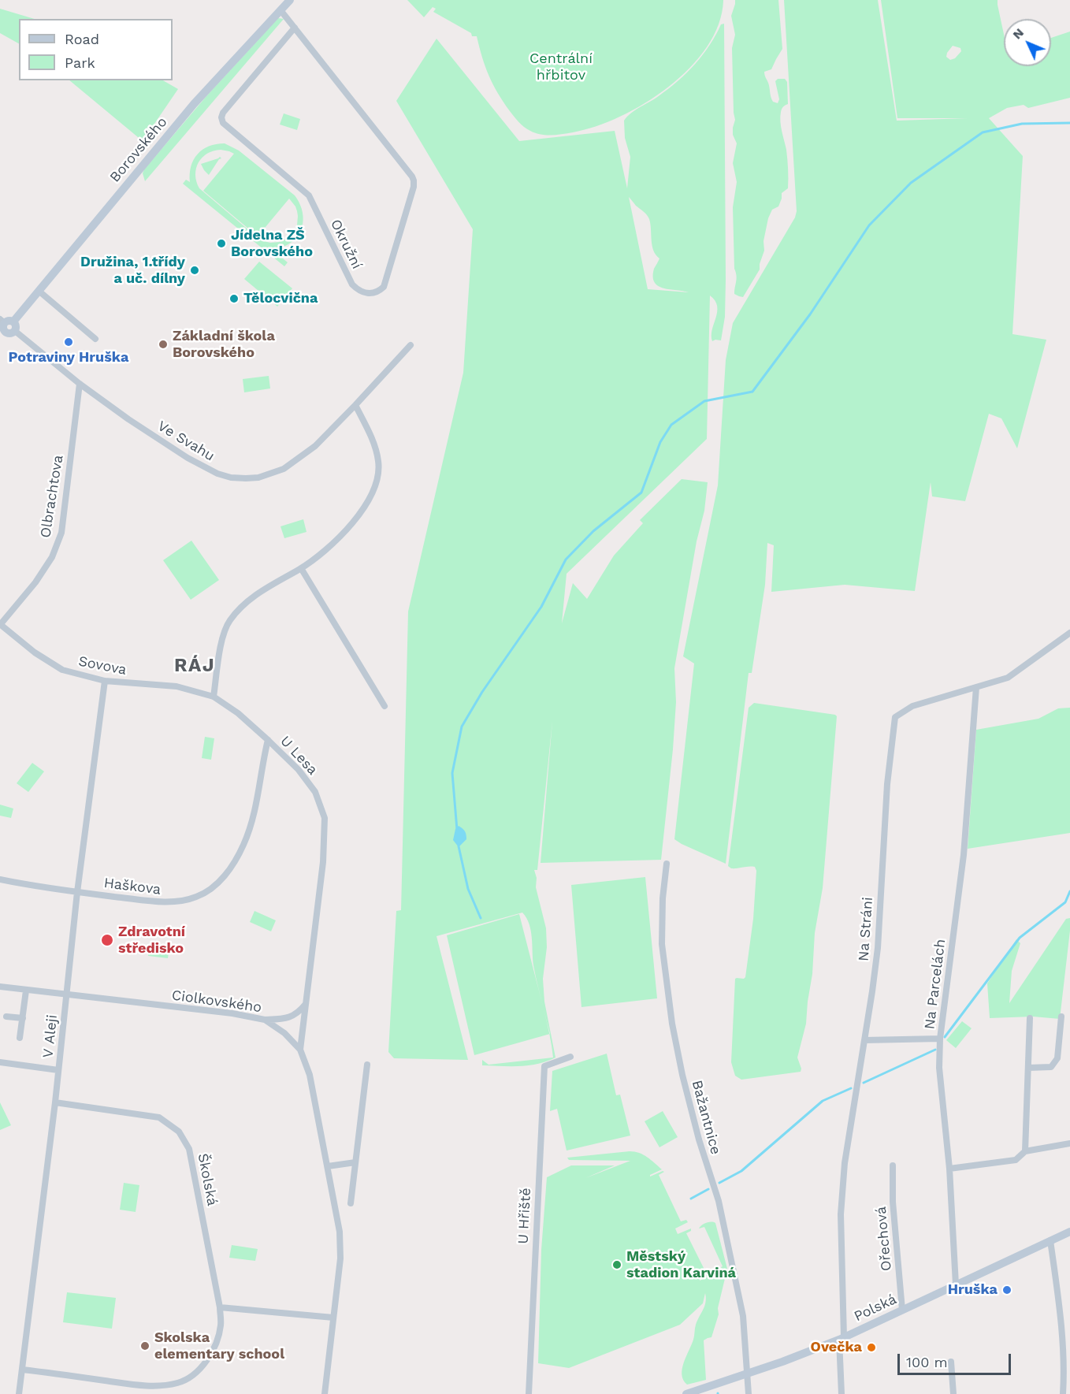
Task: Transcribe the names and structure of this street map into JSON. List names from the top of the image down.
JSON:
{
  "streets": {
    "main road": ["Borovského", "Polská"],
    "street": [
      "Okružní",
      "Ve Svahu",
      "Olbrachtova",
      "Sovova",
      "U Lesa",
      "Haškova",
      "Na Stráni",
      "Na Parcelách",
      "Ciolkovského",
      "V Aleji",
      "Bažantnice",
      "Školská",
      "U Hřiště",
      "Ořechová"
    ]
  },
  "crossings": [
    ["Borovského", "Okružní"],
    ["Ve Svahu", "Olbrachtova"],
    ["Olbrachtova", "Sovova"],
    ["Sovova", "U Lesa"],
    ["Sovova", "V Aleji"],
    ["U Lesa", "Haškova"],
    ["U Lesa", "Ciolkovského"],
    ["Haškova", "V Aleji"],
    ["Na Stráni", "Na Parcelách"],
    ["Na Stráni", "Polská"],
    ["Na Parcelách", "Polská"],
    ["Ciolkovského", "V Aleji"],
    ["V Aleji", "Školská"],
    ["Bažantnice", "Polská"],
    ["Ořechová", "Polská"]
  ],
  "districts": ["RÁJ"],
  "parks": ["Centrální hřbitov"],
  "places": [
    "Jídelna ZŠ Borovského",
    "Družina, 1.třídy a uč. dílny",
    "Tělocvična",
    "Potraviny Hruška",
    "Základní škola Borovského",
    "Zdravotní středisko",
    "Městský stadion Karviná",
    "Hruška",
    "Skolska elementary school",
    "Ovečka"
  ],
  "legend": ["Road", "Park"],
  "scale_bar": "100 m",
  "north": "top left"
}
